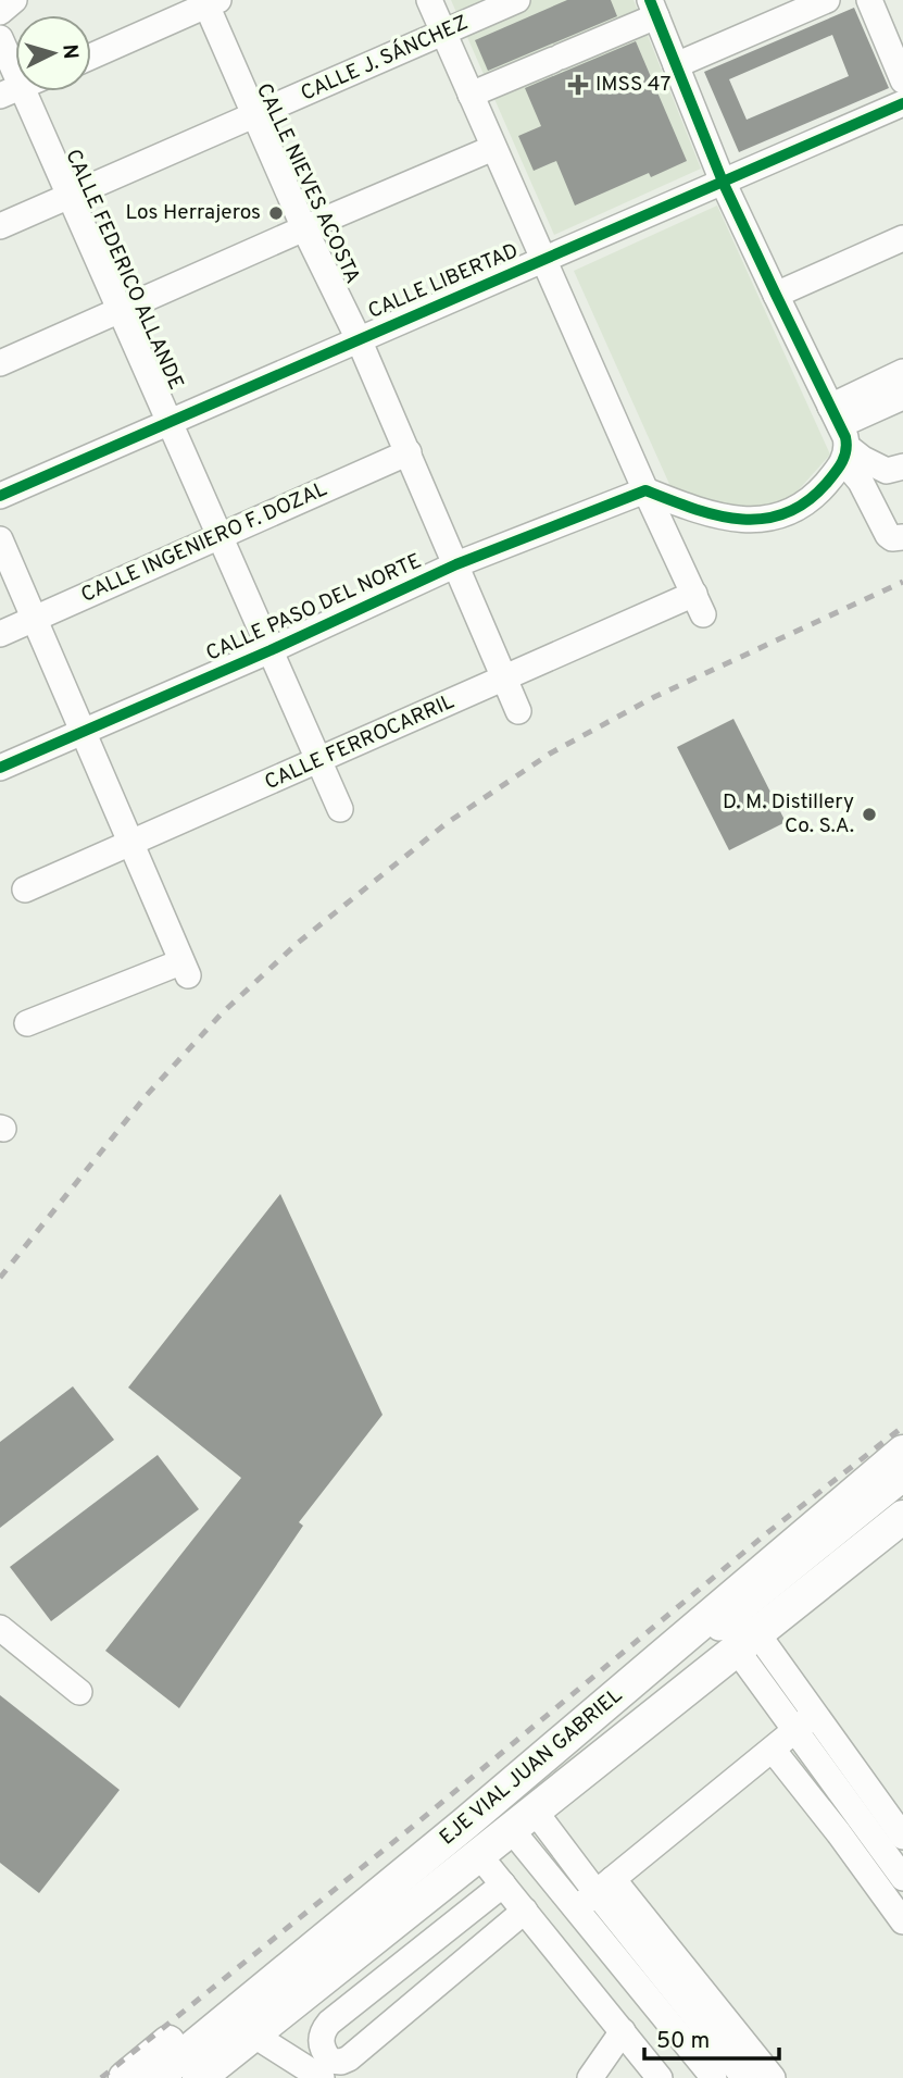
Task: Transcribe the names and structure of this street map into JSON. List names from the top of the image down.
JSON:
{
  "streets": {
    "main road": ["EJE VIAL JUAN GABRIEL"],
    "street": [
      "CALLE J. SÁNCHEZ",
      "CALLE NIEVES ACOSTA",
      "CALLE FEDERICO ALLANDE",
      "CALLE LIBERTAD",
      "CALLE INGENIERO F. DOZAL",
      "CALLE PASO DEL NORTE",
      "CALLE FERROCARRIL"
    ]
  },
  "crossings": [
    ["CALLE J. SÁNCHEZ", "CALLE NIEVES ACOSTA"],
    ["CALLE J. SÁNCHEZ", "CALLE FEDERICO ALLANDE"],
    ["CALLE NIEVES ACOSTA", "CALLE LIBERTAD"],
    ["CALLE NIEVES ACOSTA", "CALLE INGENIERO F. DOZAL"],
    ["CALLE NIEVES ACOSTA", "CALLE PASO DEL NORTE"],
    ["CALLE NIEVES ACOSTA", "CALLE FERROCARRIL"],
    ["CALLE FEDERICO ALLANDE", "CALLE LIBERTAD"],
    ["CALLE FEDERICO ALLANDE", "CALLE INGENIERO F. DOZAL"],
    ["CALLE FEDERICO ALLANDE", "CALLE PASO DEL NORTE"],
    ["CALLE FEDERICO ALLANDE", "CALLE FERROCARRIL"],
    ["CALLE PASO DEL NORTE", "CALLE FERROCARRIL"]
  ],
  "places": {
    "health": ["IMSS 47"],
    "other": ["Los Herrajeros", "D. M. Distillery Co. S.A."]
  },
  "scale_bar": "50 m",
  "north": "right"
}
